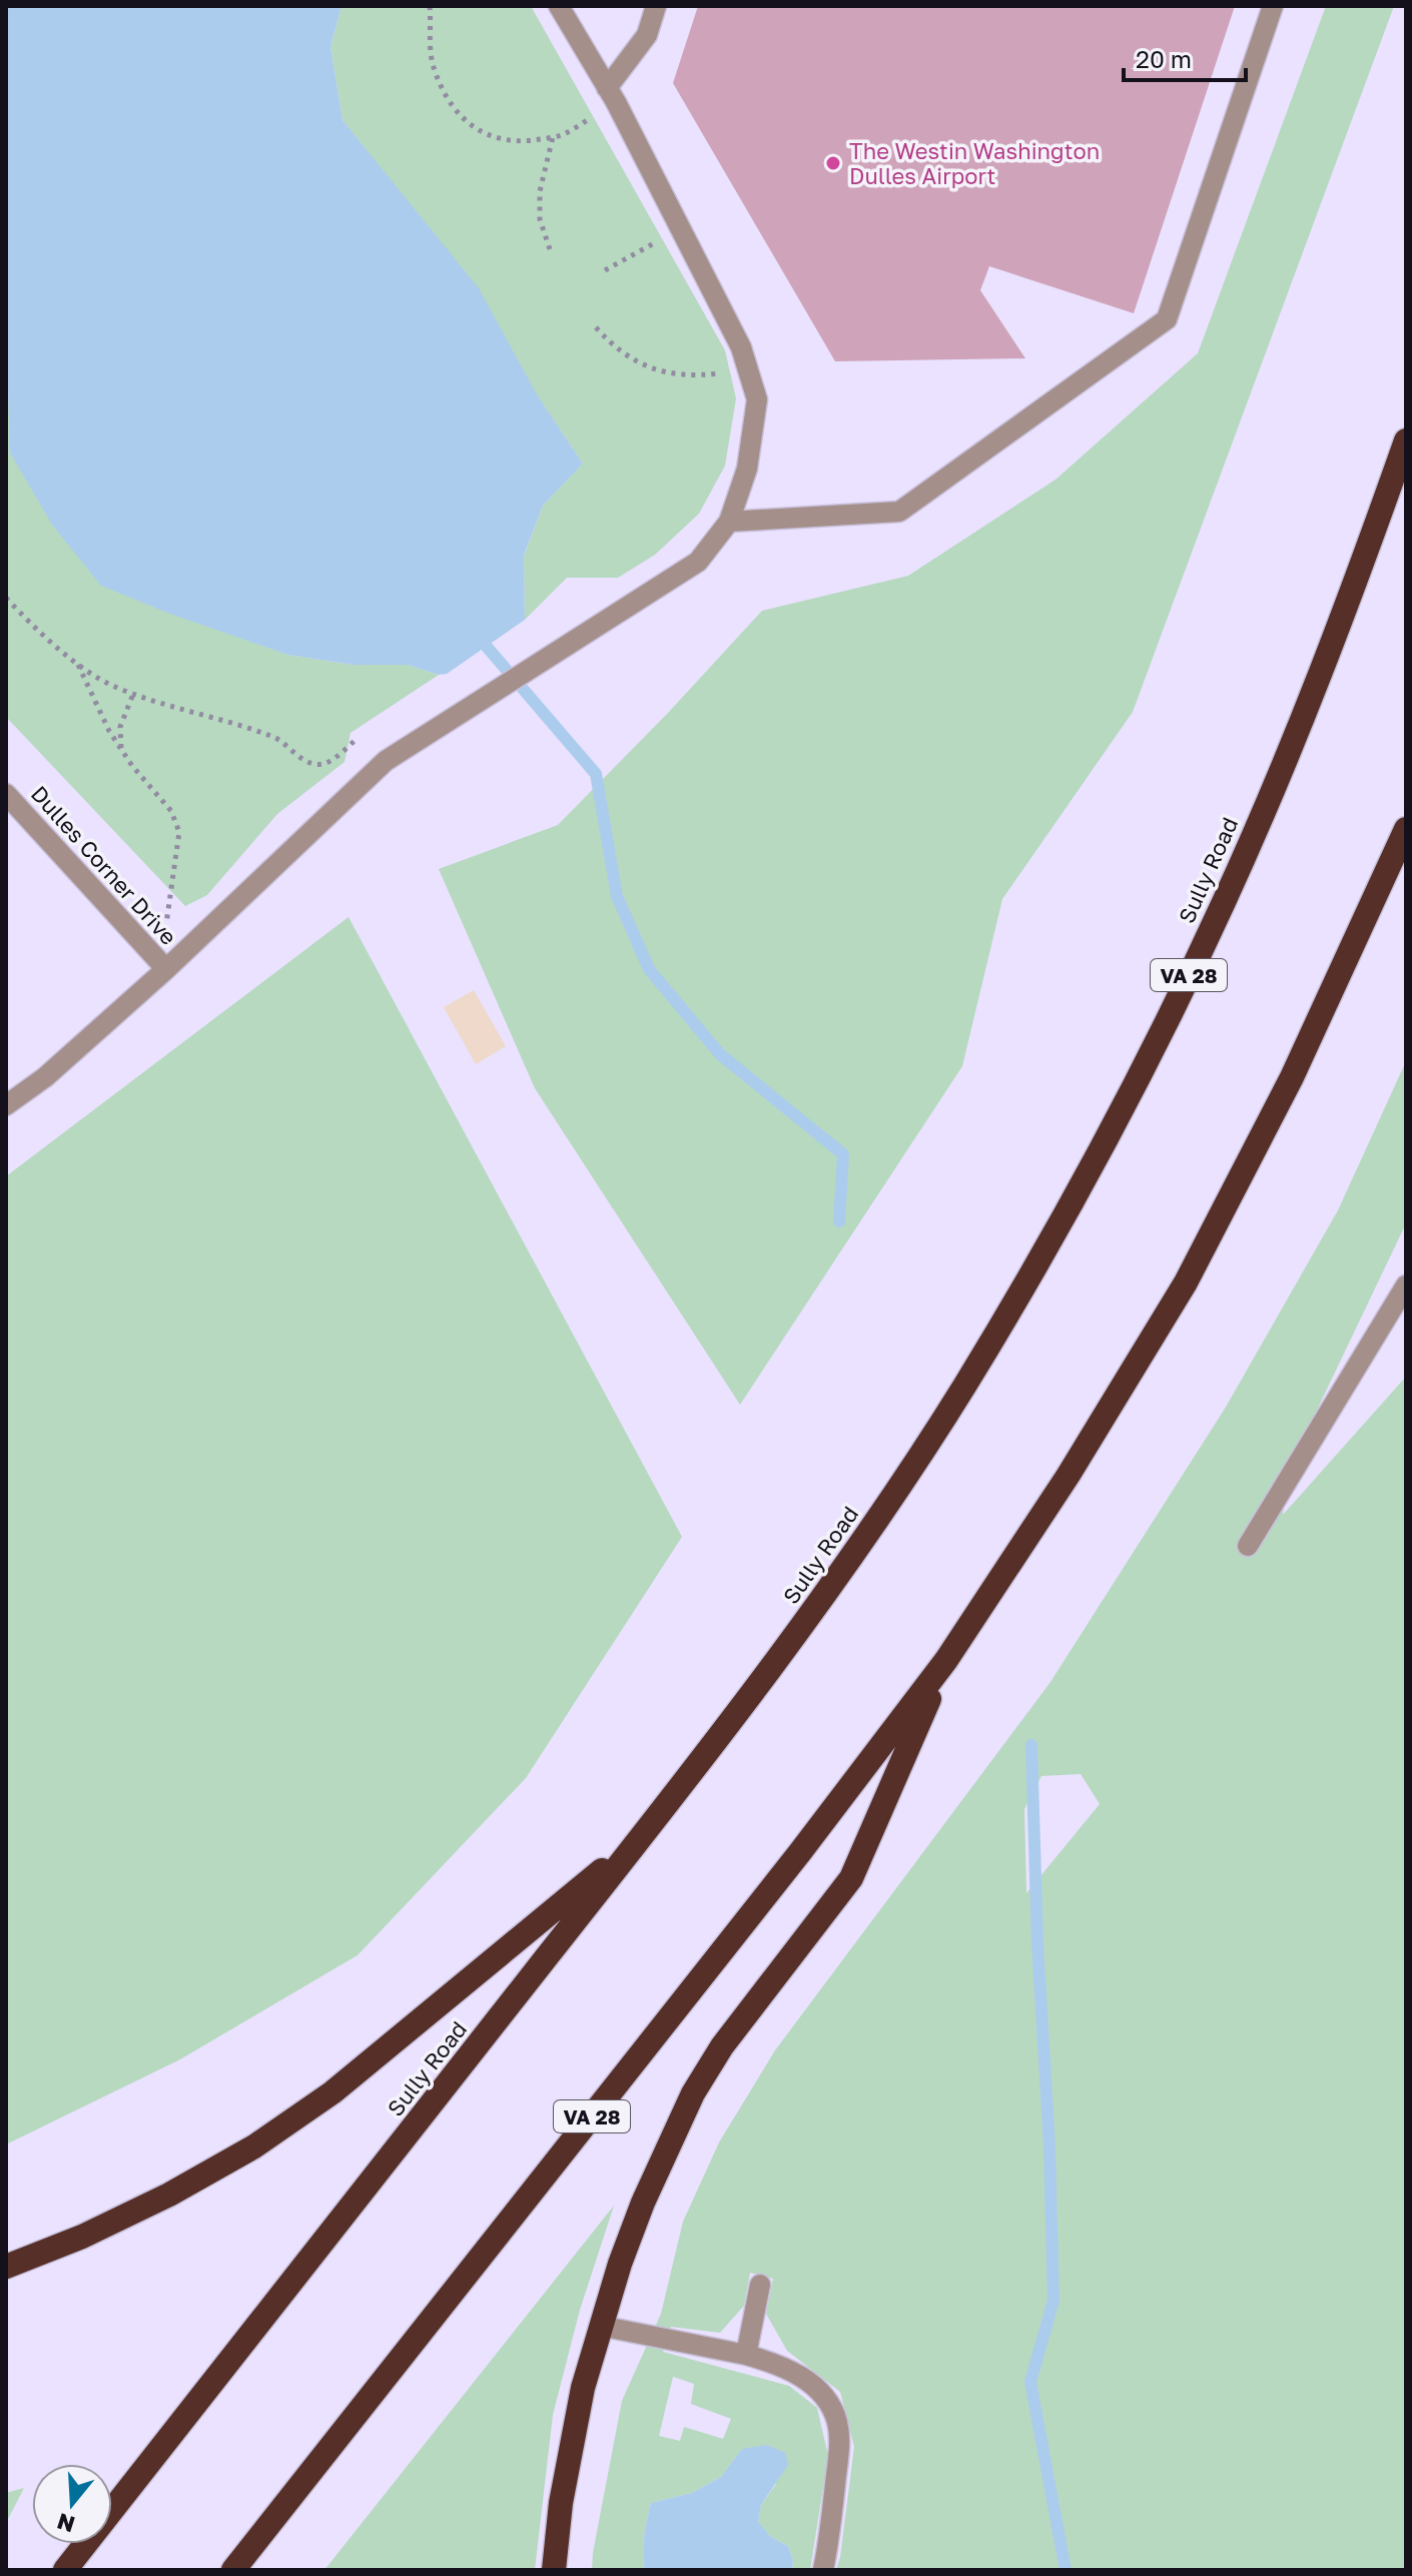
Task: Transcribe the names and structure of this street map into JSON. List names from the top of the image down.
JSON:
{
  "streets": {
    "highway": ["Sully Road", "VA 28"],
    "lane": ["Dulles Corner Drive"]
  },
  "places": ["The Westin Washington Dulles Airport"],
  "scale_bar": "20 m",
  "north": "bottom"
}
